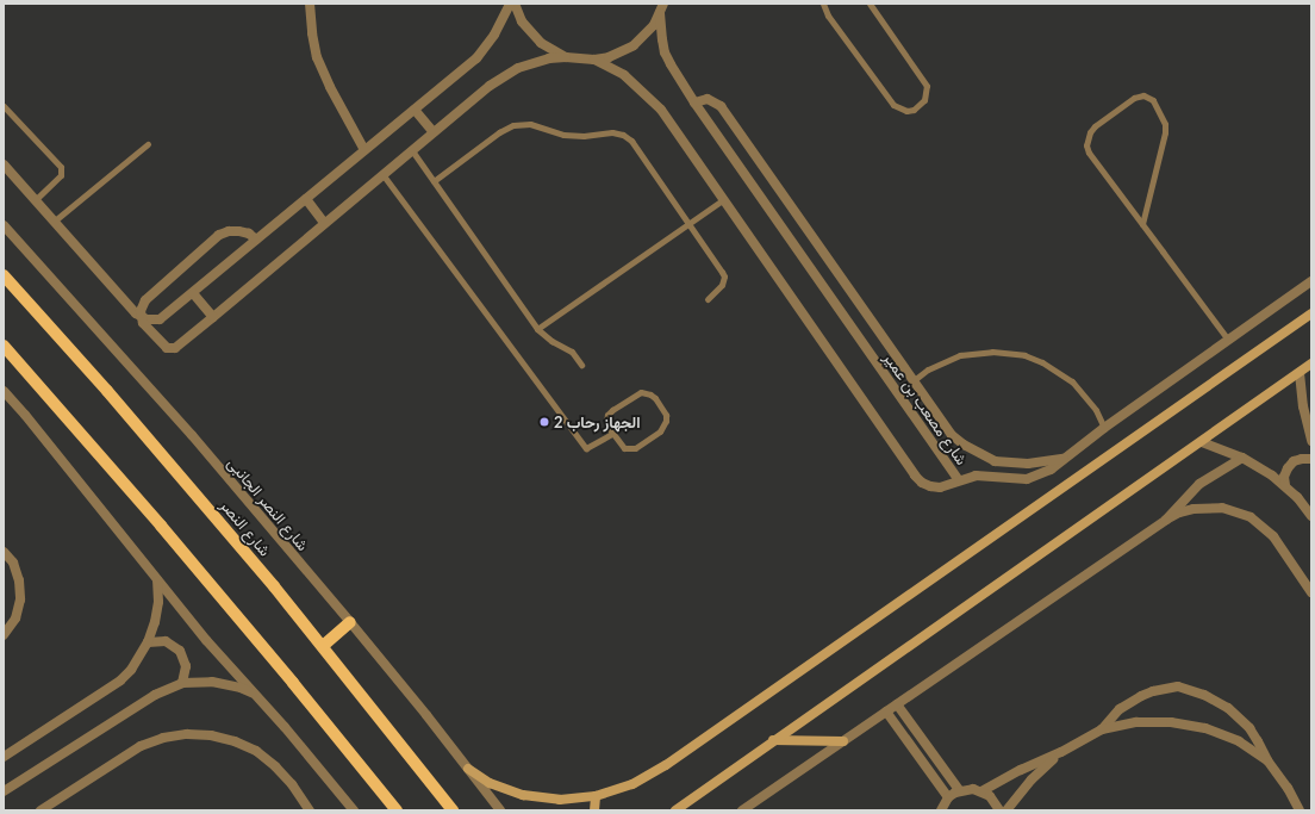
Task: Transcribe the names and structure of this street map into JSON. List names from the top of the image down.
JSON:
{
  "streets": {
    "main road": ["شارع النصر"],
    "street": ["شارع مصعب بن عمير", "شارع النصر الجانبى"]
  },
  "places": ["الجهاز رحاب 2"]
}
